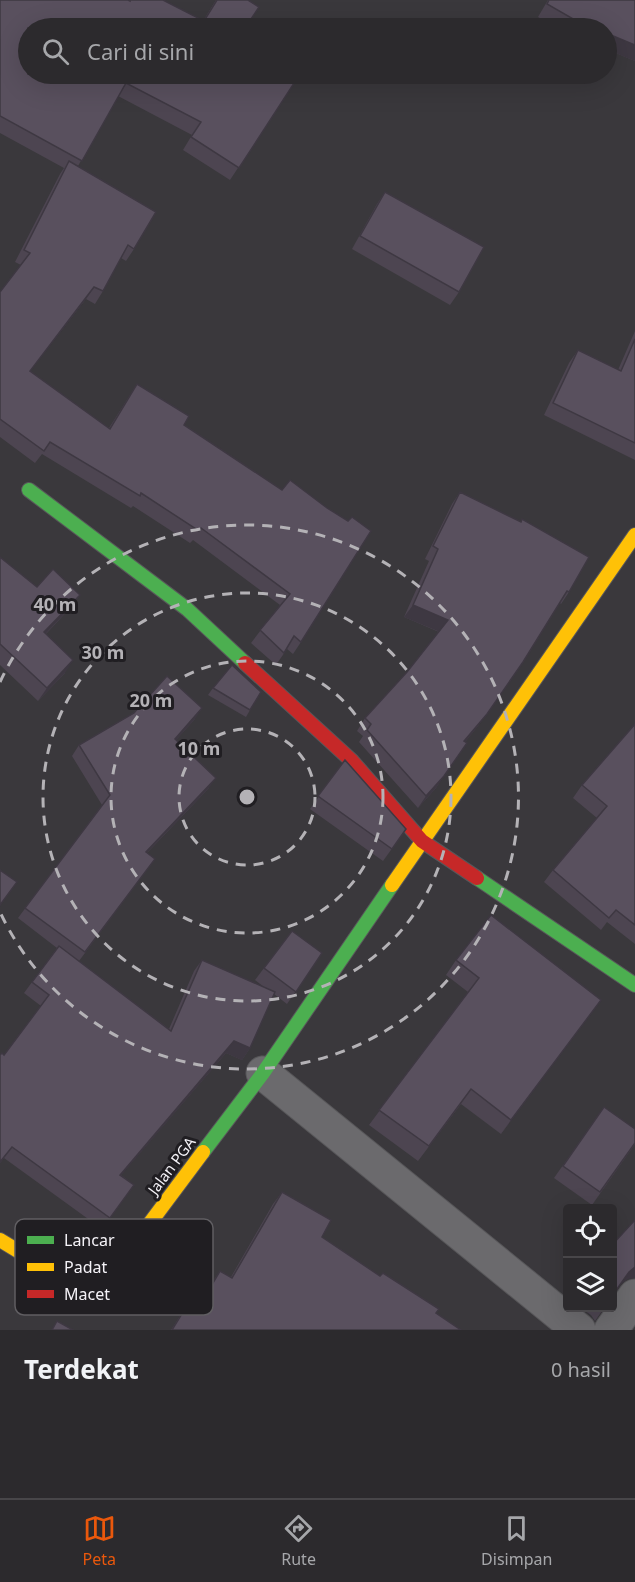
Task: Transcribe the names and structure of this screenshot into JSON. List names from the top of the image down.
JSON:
{
  "streets": {
    "street": ["Jalan PGA"]
  },
  "legend": ["Lancar", "Padat", "Macet"],
  "page": {
    "search": "Cari di sini",
    "heading": ["Terdekat", "0 hasil"],
    "nav": ["Peta", "Rute", "Disimpan"]
  },
  "rings": [
    "40 m",
    "30 m",
    "20 m",
    "10 m"
  ]
}
